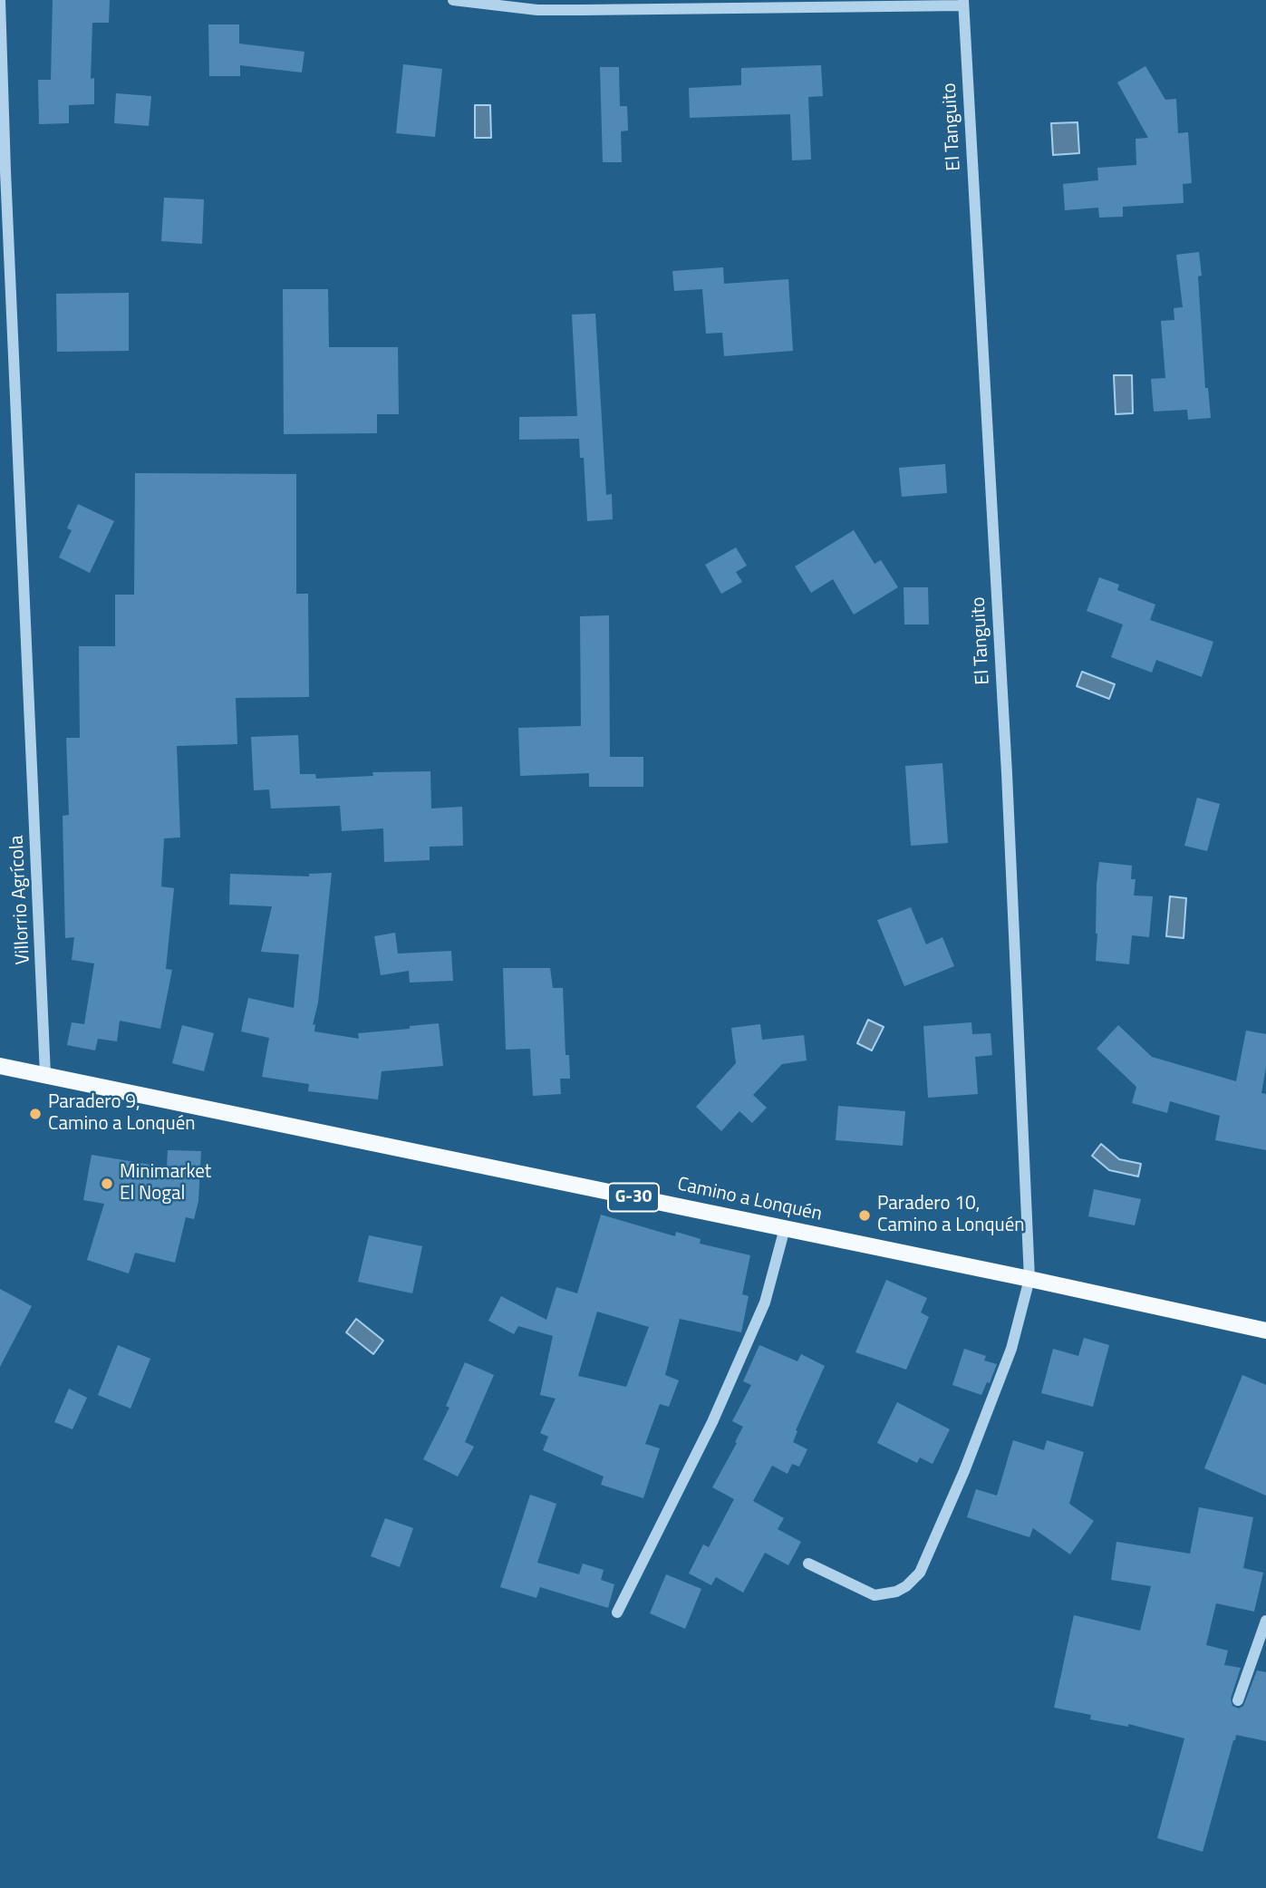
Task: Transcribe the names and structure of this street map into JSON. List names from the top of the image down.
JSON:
{
  "streets": {
    "main road": ["G-30", "Camino a Lonquén"],
    "street": ["El Tanguito", "Villorrio Agrícola"]
  },
  "crossings": [
    ["El Tanguito", "Camino a Lonquén"],
    ["Villorrio Agrícola", "Camino a Lonquén"]
  ],
  "places": ["Paradero 9, Camino a Lonquén", "Minimarket El Nogal", "Paradero 10, Camino a Lonquén"]
}
